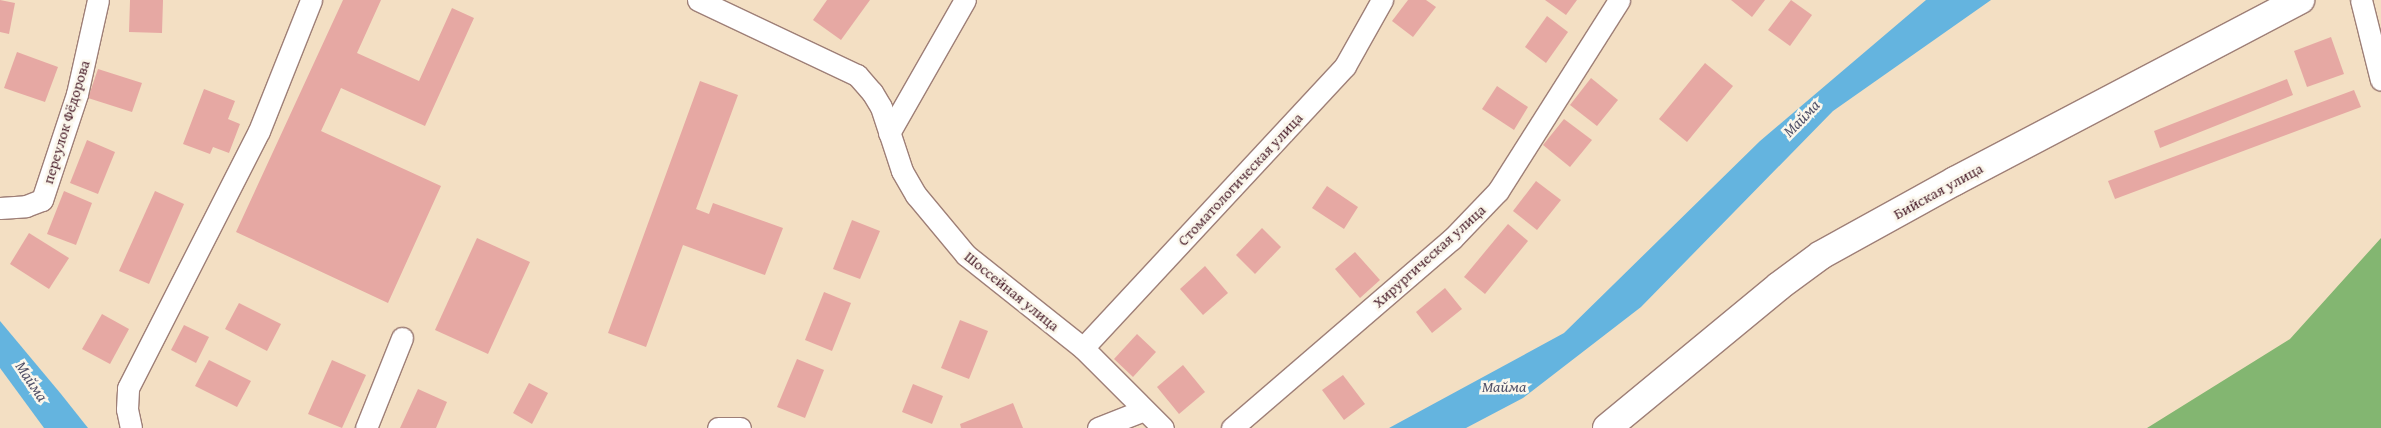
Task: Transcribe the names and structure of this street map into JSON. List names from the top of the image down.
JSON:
{
  "streets": {
    "main road": ["Бийская улица"],
    "street": [
      "переулок Фёдорова",
      "Стоматологическая улица",
      "Хирургическая улица",
      "Шоссейная улица"
    ]
  },
  "crossings": [
    ["Стоматологическая улица", "Шоссейная улица"]
  ],
  "water": ["Майма"]
}
